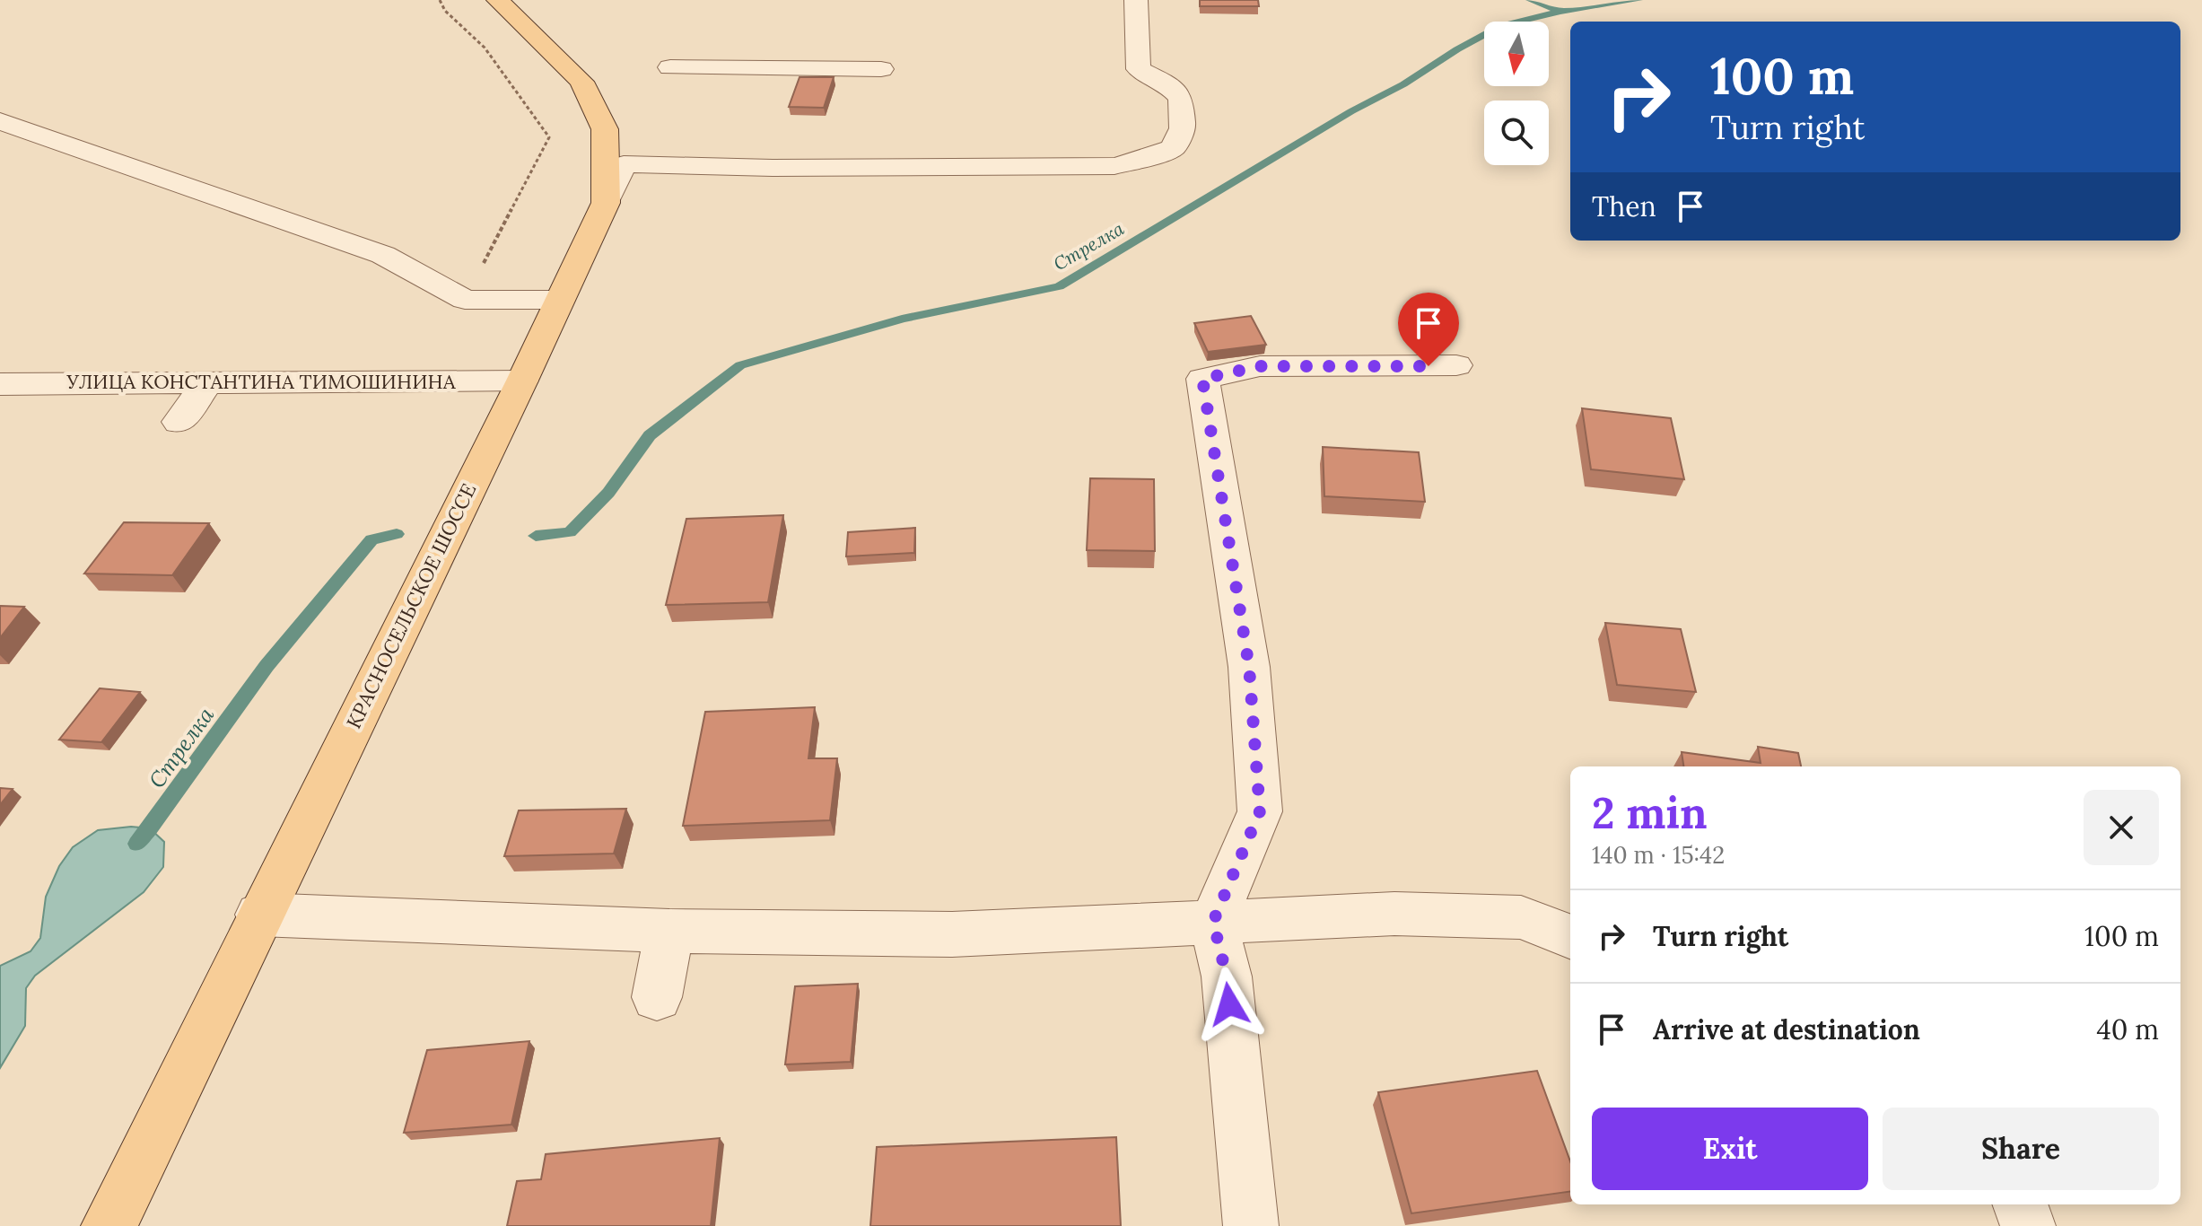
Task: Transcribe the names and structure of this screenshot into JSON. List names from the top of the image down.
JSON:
{
  "streets": {
    "main road": ["КРАСНОСЕЛЬСКОЕ ШОССЕ"],
    "street": ["УЛИЦА КОНСТАНТИНА ТИМОШИНИНА"]
  },
  "crossings": [
    ["УЛИЦА КОНСТАНТИНА ТИМОШИНИНА", "КРАСНОСЕЛЬСКОЕ ШОССЕ"]
  ],
  "water": ["Стрелка"],
  "north": "bottom",
  "page": {
    "turn": ["100 m", "Turn right"],
    "then": "Then",
    "heading": ["2 min", "140 m · 15:42"],
    "list": [
      {
        "name": "Turn right",
        "value": "100 m"
      },
      {
        "name": "Arrive at destination",
        "value": "40 m"
      }
    ],
    "buttons": ["Exit", "Share"]
  }
}
